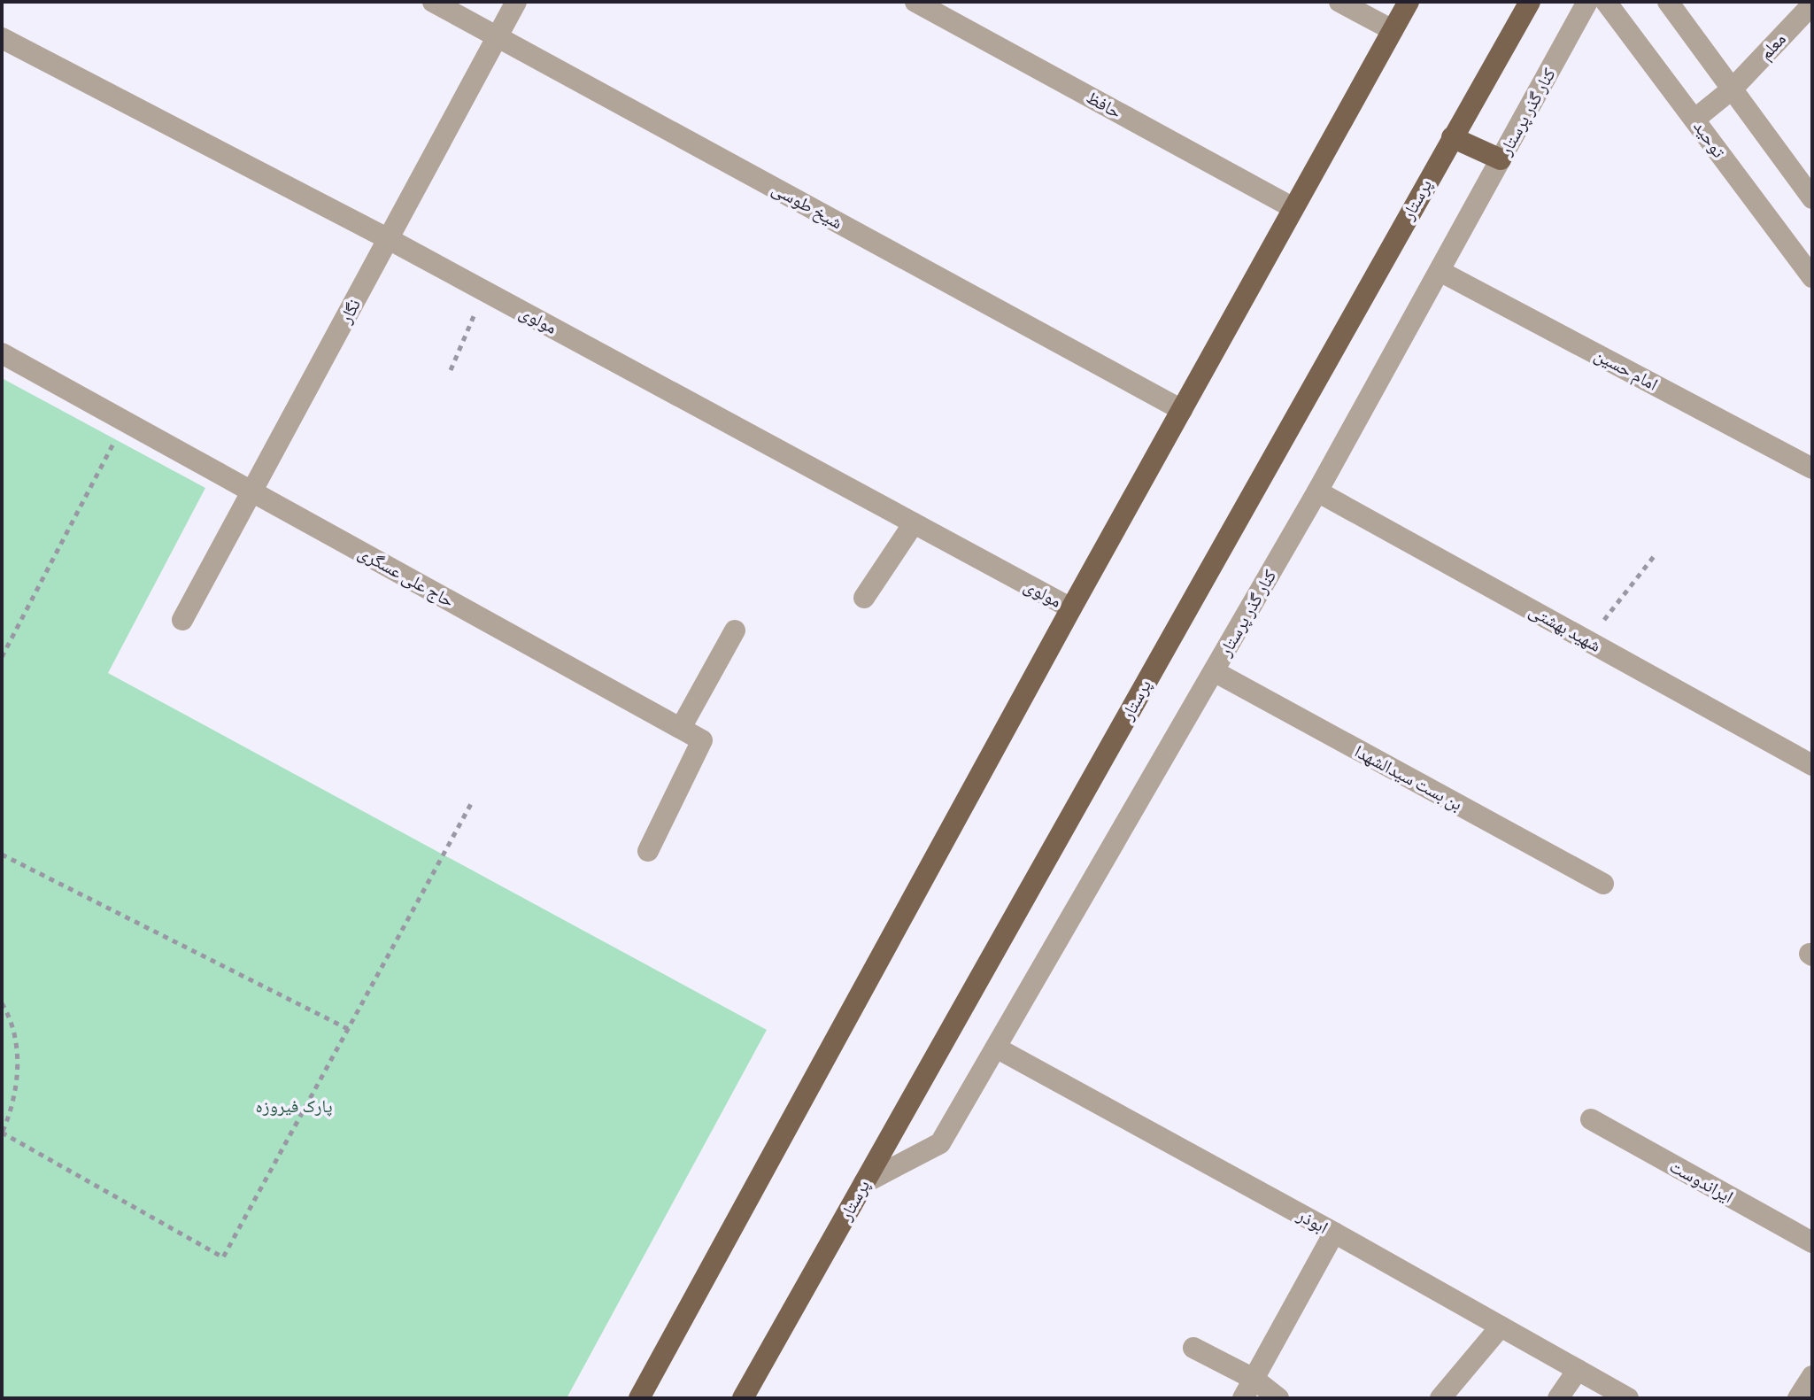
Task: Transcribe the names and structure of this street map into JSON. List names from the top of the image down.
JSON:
{
  "streets": {
    "main road": ["پرستار"],
    "street": [
      "معلم",
      "حافظ",
      "کنار گذر پرستار",
      "توحید",
      "شیخ طوسی",
      "نگار",
      "مولوی",
      "امام حسین",
      "حاج علی عسگری",
      "شهید بهشتی",
      "بن بست سیدالشهدا",
      "ایراندوست",
      "ابوذر"
    ]
  },
  "crossings": [
    ["معلم", "توحید"],
    ["کنار گذر پرستار", "پرستار"],
    ["کنار گذر پرستار", "امام حسین"],
    ["کنار گذر پرستار", "شهید بهشتی"],
    ["کنار گذر پرستار", "بن بست سیدالشهدا"],
    ["کنار گذر پرستار", "ابوذر"],
    ["شیخ طوسی", "نگار"],
    ["نگار", "مولوی"],
    ["نگار", "حاج علی عسگری"]
  ],
  "parks": ["پارک فیروزه"]
}
